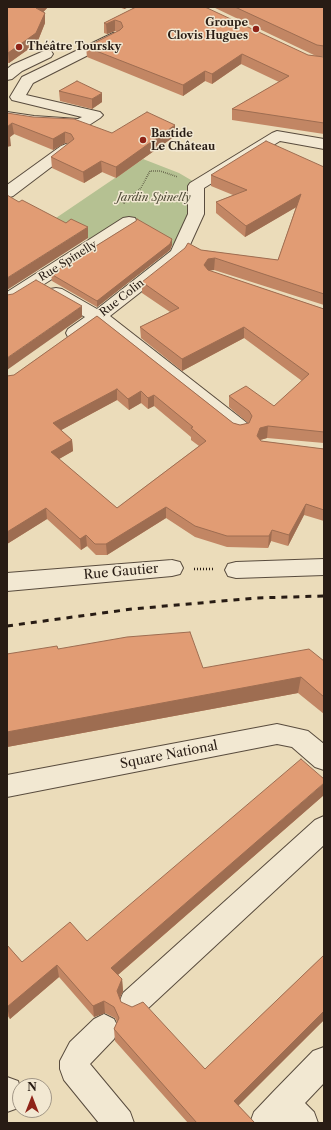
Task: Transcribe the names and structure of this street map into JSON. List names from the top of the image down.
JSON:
{
  "streets": {
    "street": [
      "Rue Spinelly",
      "Rue Colin",
      "Rue Gautier",
      "Square National"
    ]
  },
  "parks": ["Jardin Spinelly"],
  "places": ["Groupe Clovis Hugues", "Théâtre Toursky", "Bastide Le Château"],
  "north": "top"
}
